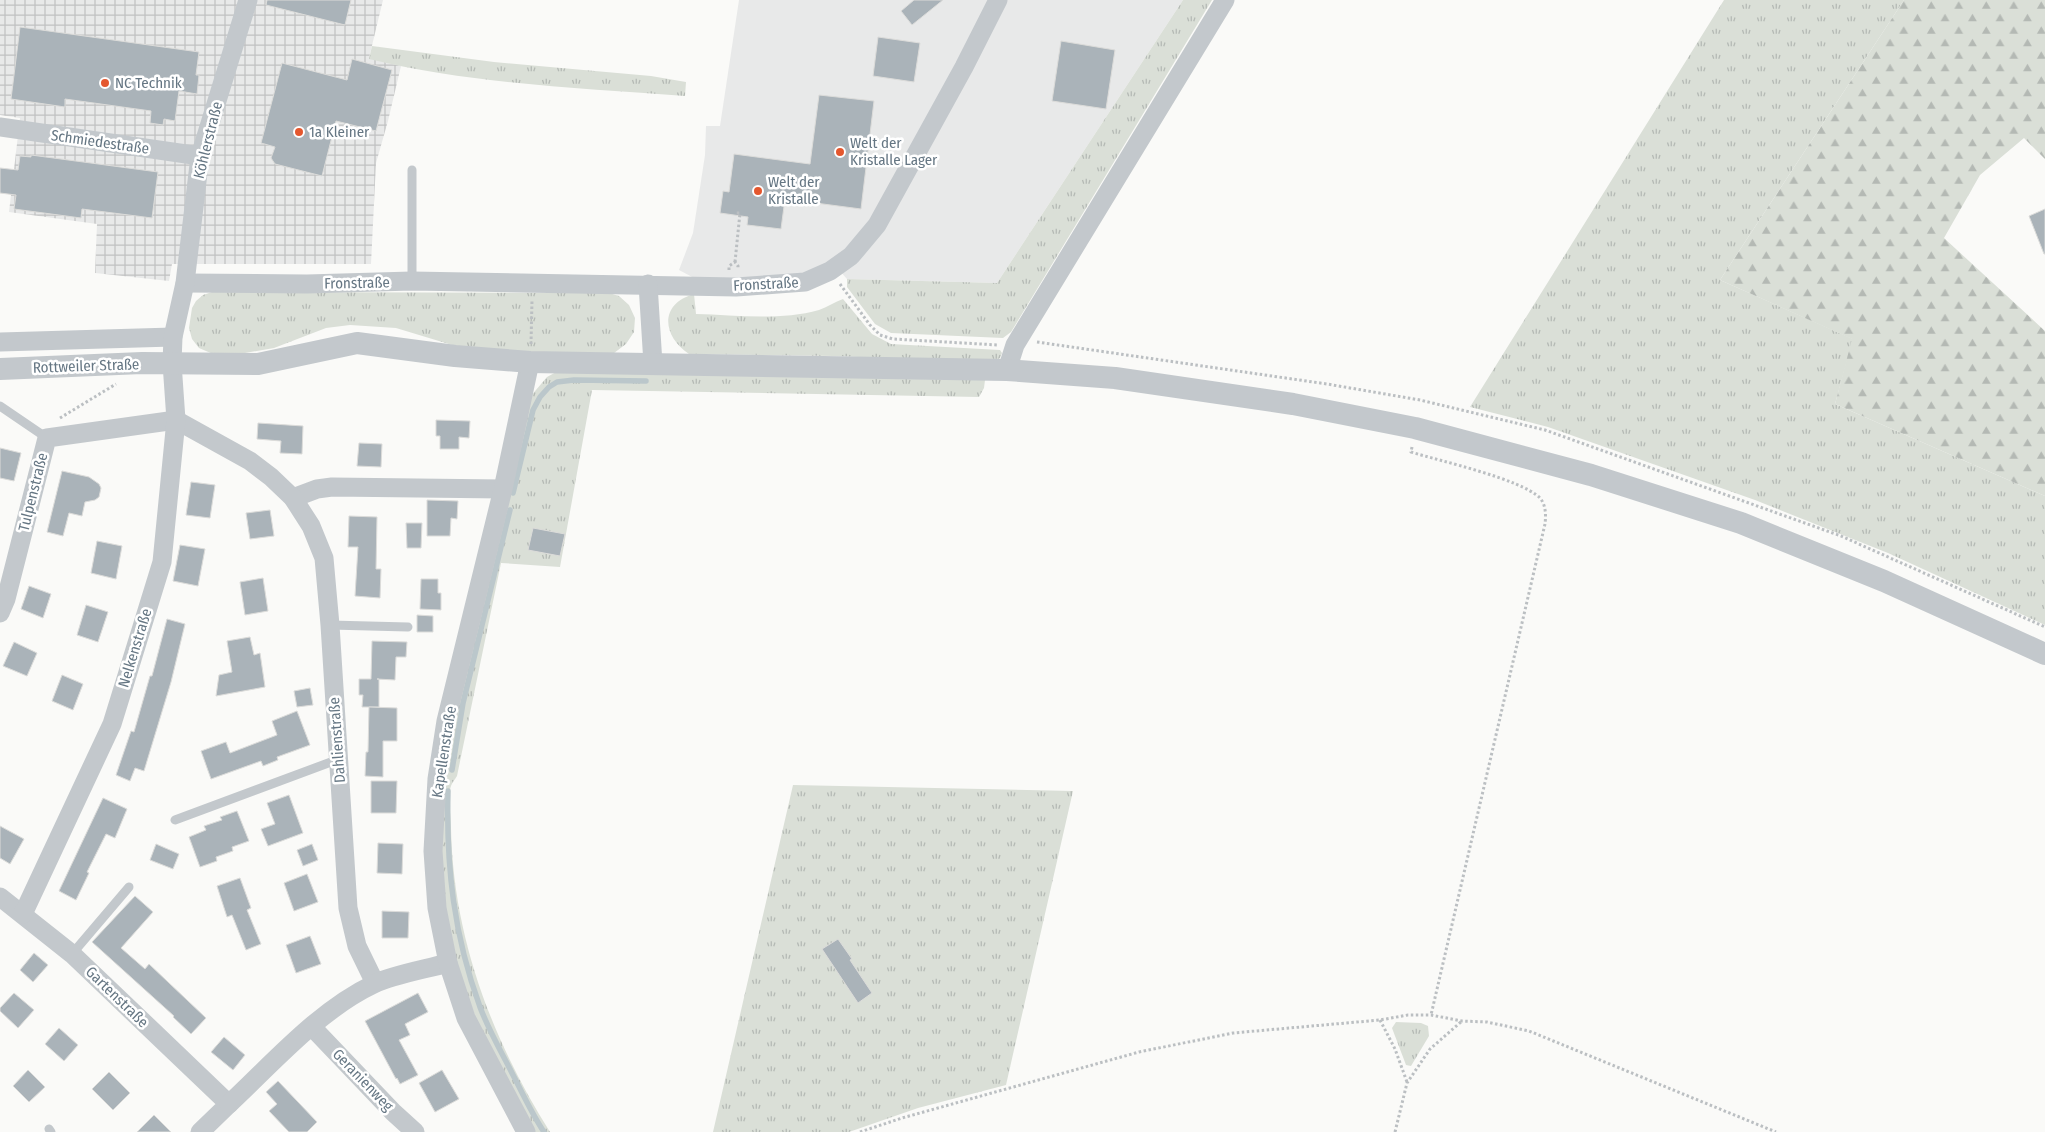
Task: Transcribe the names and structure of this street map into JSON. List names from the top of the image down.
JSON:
{
  "streets": {
    "street": [
      "Köhlerstraße",
      "Schmiedestraße",
      "Fronstraße",
      "Rottweiler Straße",
      "Tulpenstraße",
      "Nelkenstraße",
      "Dahlienstraße",
      "Kapellenstraße",
      "Gartenstraße",
      "Geranienweg"
    ]
  },
  "crossings": [
    ["Köhlerstraße", "Schmiedestraße"],
    ["Köhlerstraße", "Fronstraße"],
    ["Rottweiler Straße", "Nelkenstraße"],
    ["Rottweiler Straße", "Kapellenstraße"],
    ["Tulpenstraße", "Nelkenstraße"],
    ["Tulpenstraße", "Dahlienstraße"],
    ["Nelkenstraße", "Dahlienstraße"],
    ["Nelkenstraße", "Gartenstraße"]
  ],
  "places": [
    "NC Technik",
    "1a Kleiner",
    "Welt der Kristalle Lager",
    "Welt der Kristalle"
  ]
}
